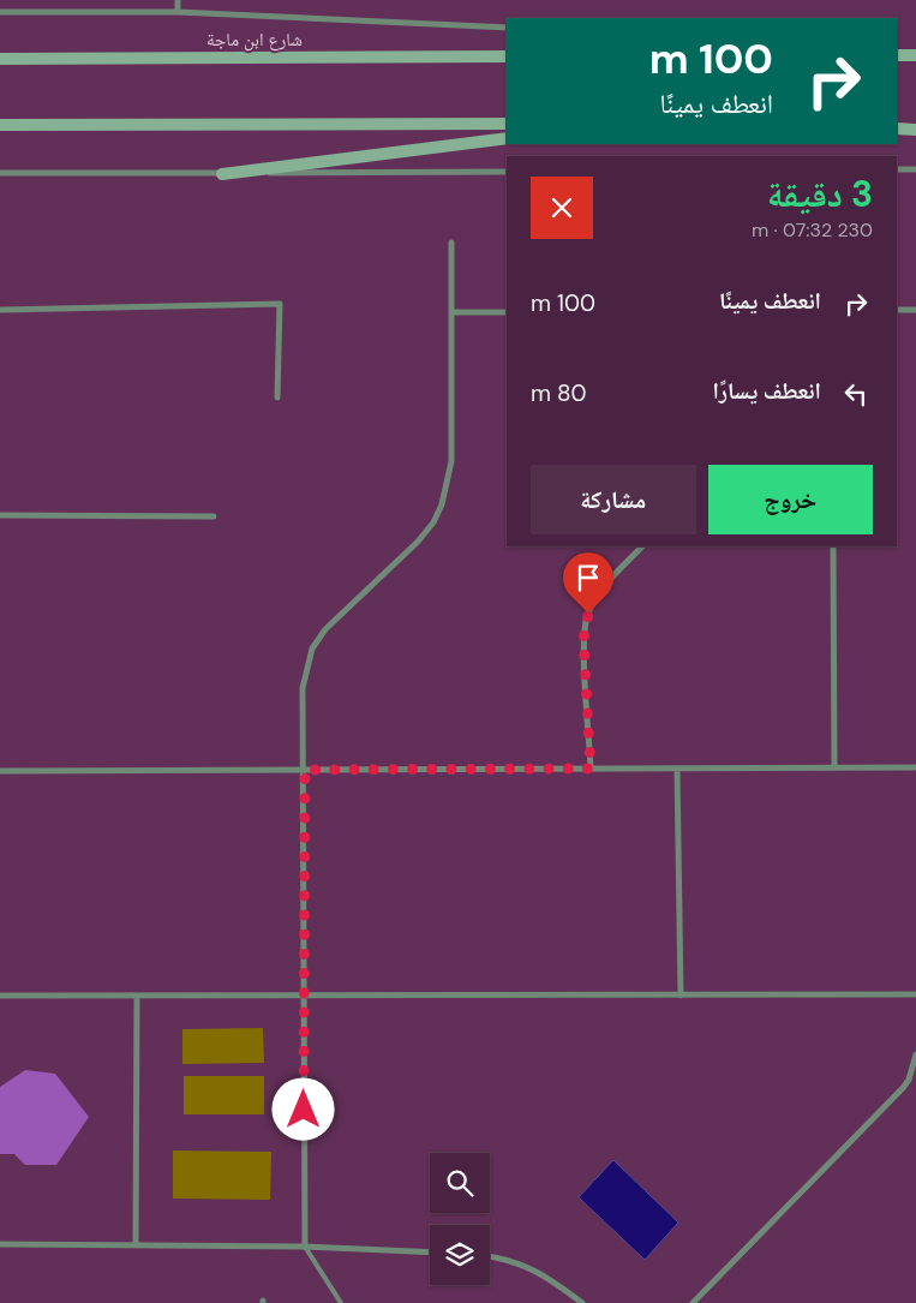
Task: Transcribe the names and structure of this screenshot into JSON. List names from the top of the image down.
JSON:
{
  "streets": {
    "main road": ["شارع ابن ماجة"]
  },
  "page": {
    "turn": ["100 m", "انعطف يمينًا"],
    "heading": ["3 دقيقة", "230 m · 07:32"],
    "list": [
      {
        "name": "انعطف يمينًا",
        "value": "100 m"
      },
      {
        "name": "انعطف يسارًا",
        "value": "80 m"
      }
    ],
    "buttons": ["خروج", "مشاركة"]
  }
}
